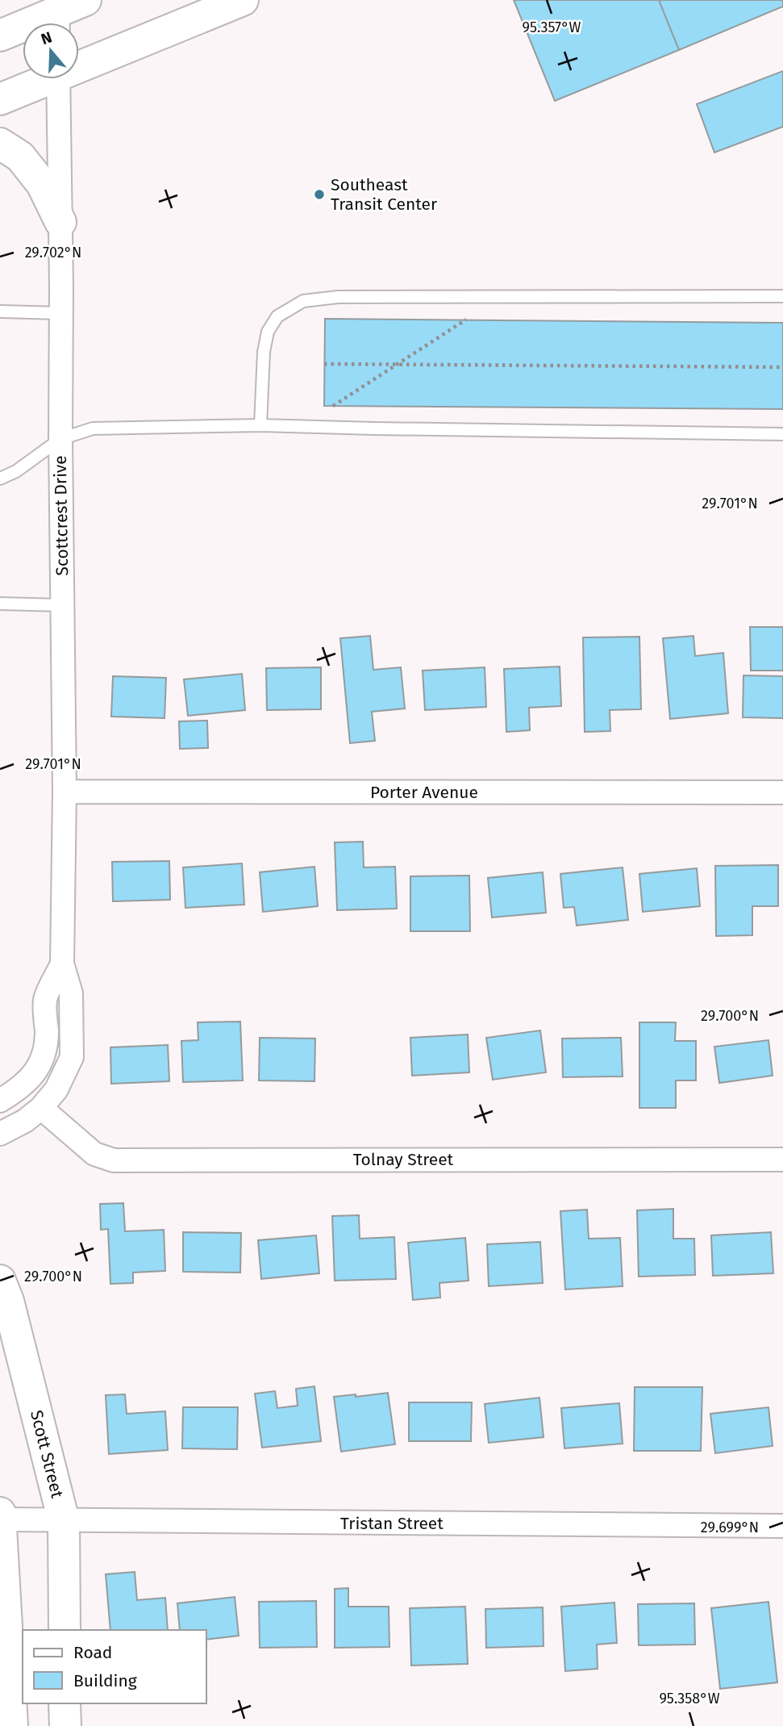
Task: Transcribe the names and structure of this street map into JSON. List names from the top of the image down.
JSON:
{
  "streets": {
    "main road": ["Scott Street"],
    "street": [
      "Scottcrest Drive",
      "Porter Avenue",
      "Tolnay Street",
      "Tristan Street"
    ]
  },
  "crossings": [
    ["Scottcrest Drive", "Porter Avenue"],
    ["Scottcrest Drive", "Tolnay Street"],
    ["Scott Street", "Tristan Street"]
  ],
  "places": ["Southeast Transit Center"],
  "legend": ["Road", "Building"],
  "north": "top",
  "coordinates": [
    "95.357°W",
    "29.702°N",
    "29.701°N",
    "29.700°N",
    "29.699°N",
    "95.358°W"
  ]
}
